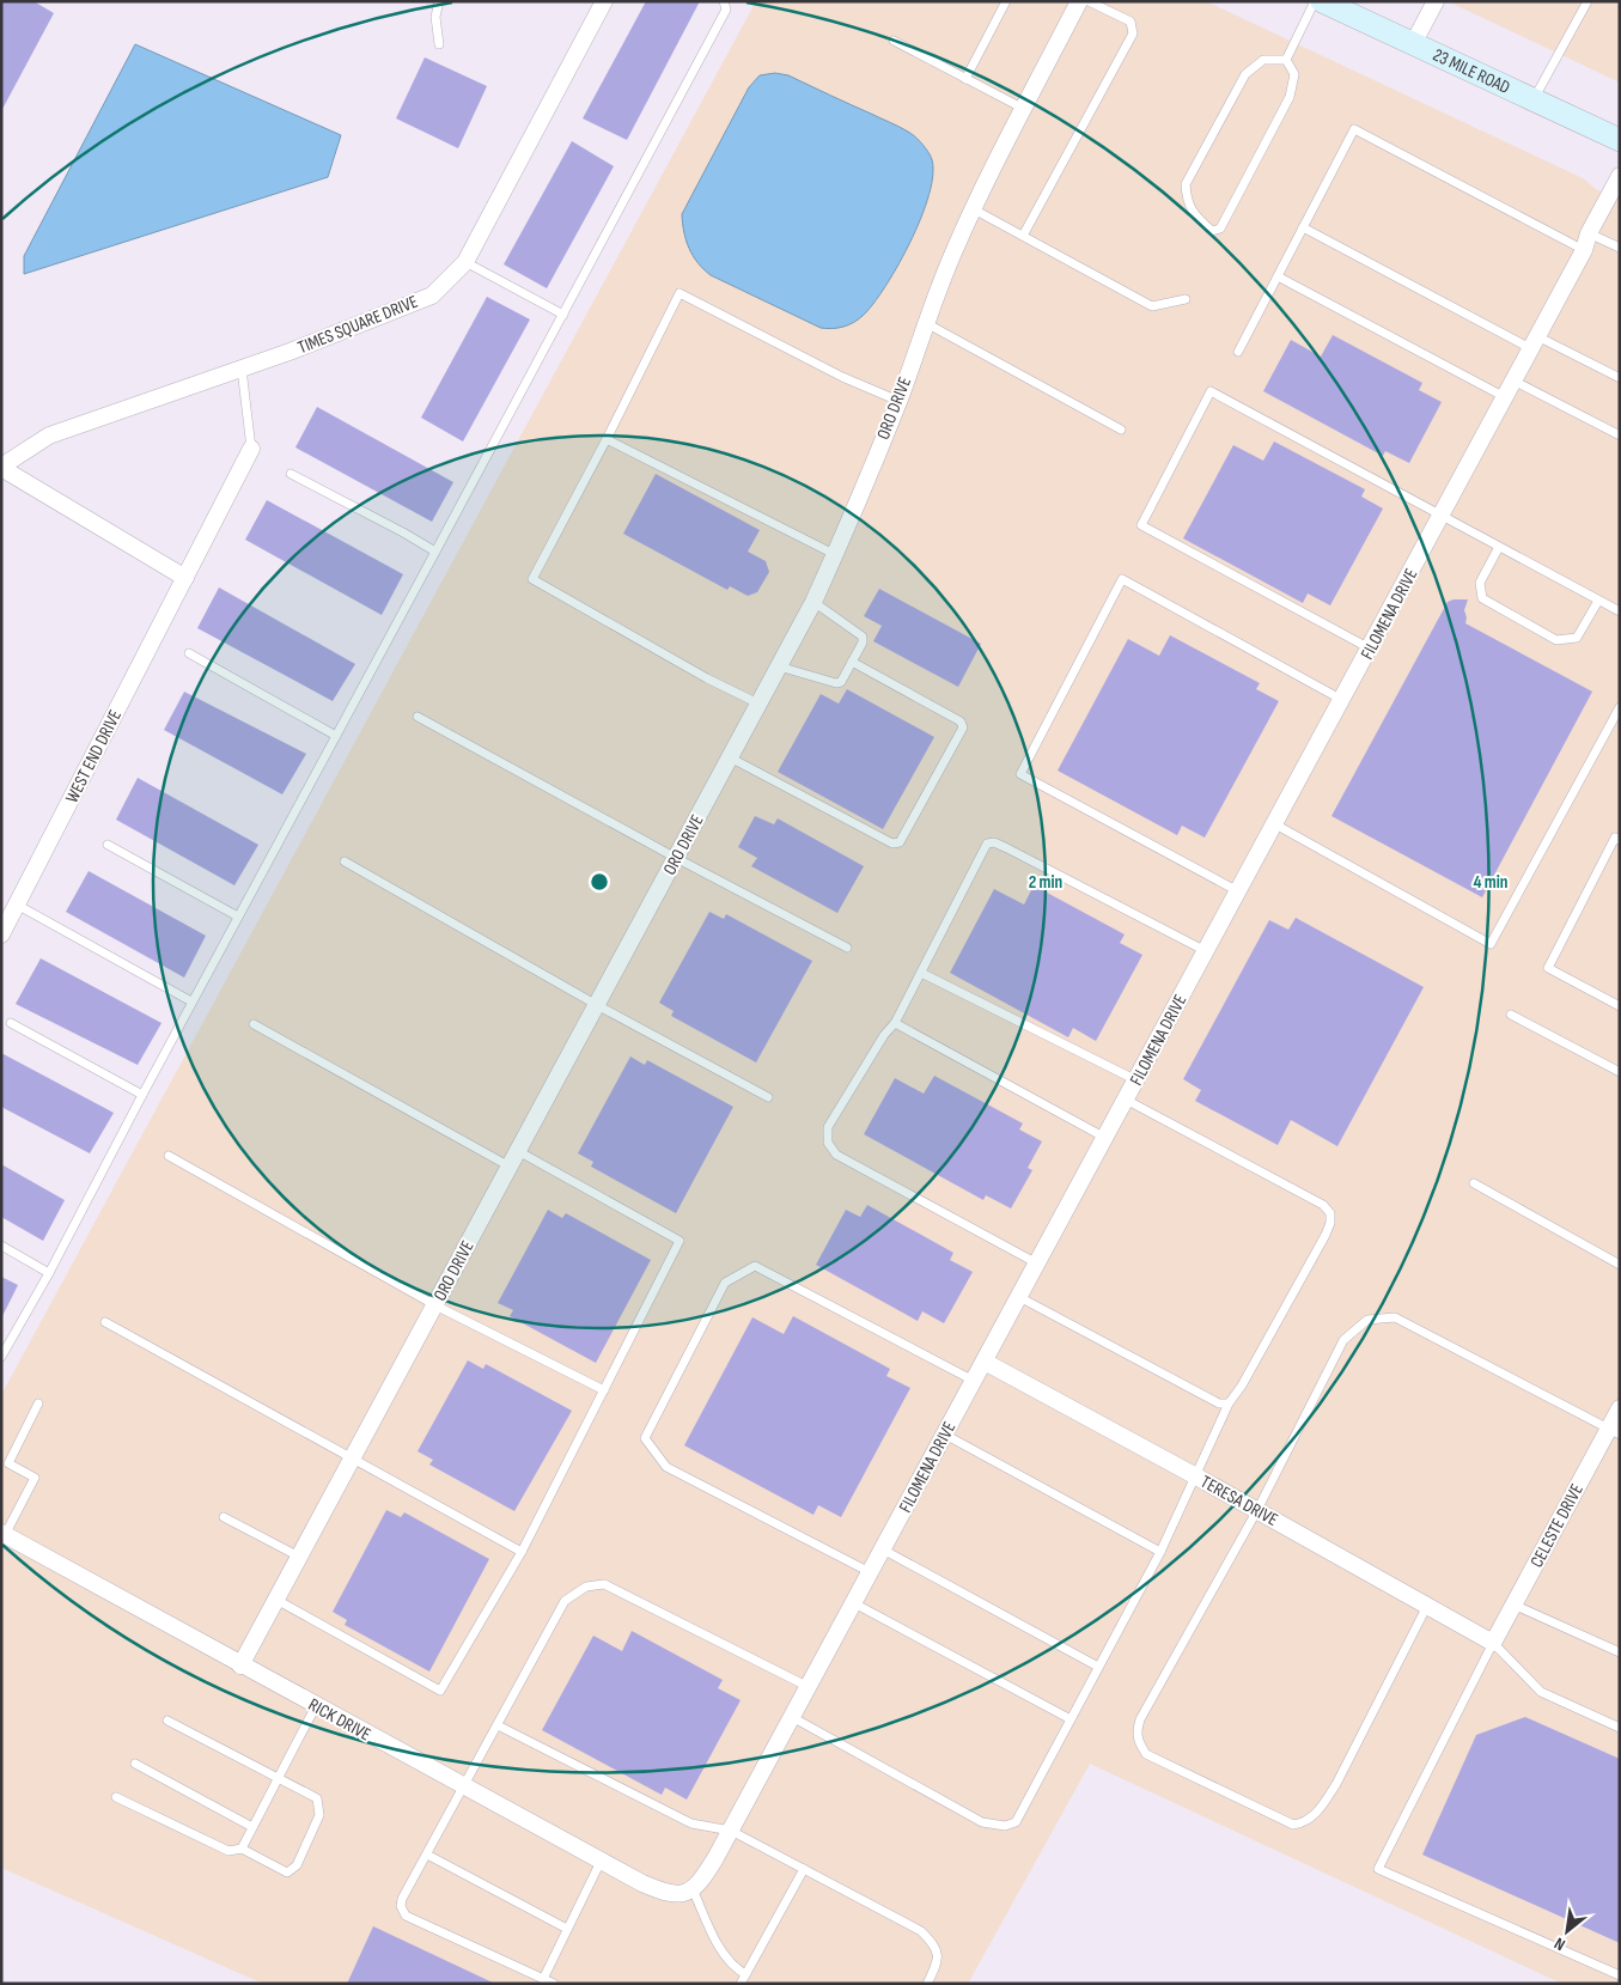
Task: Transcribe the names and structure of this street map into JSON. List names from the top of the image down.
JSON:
{
  "streets": {
    "main road": ["23 MILE ROAD"],
    "street": [
      "TIMES SQUARE DRIVE",
      "ORO DRIVE",
      "FILOMENA DRIVE",
      "WEST END DRIVE",
      "TERESA DRIVE",
      "CELESTE DRIVE",
      "RICK DRIVE"
    ]
  },
  "crossings": [
    ["ORO DRIVE", "RICK DRIVE"],
    ["FILOMENA DRIVE", "TERESA DRIVE"],
    ["FILOMENA DRIVE", "RICK DRIVE"],
    ["TERESA DRIVE", "CELESTE DRIVE"]
  ],
  "north": "bottom left",
  "rings": ["2 min", "4 min"]
}
